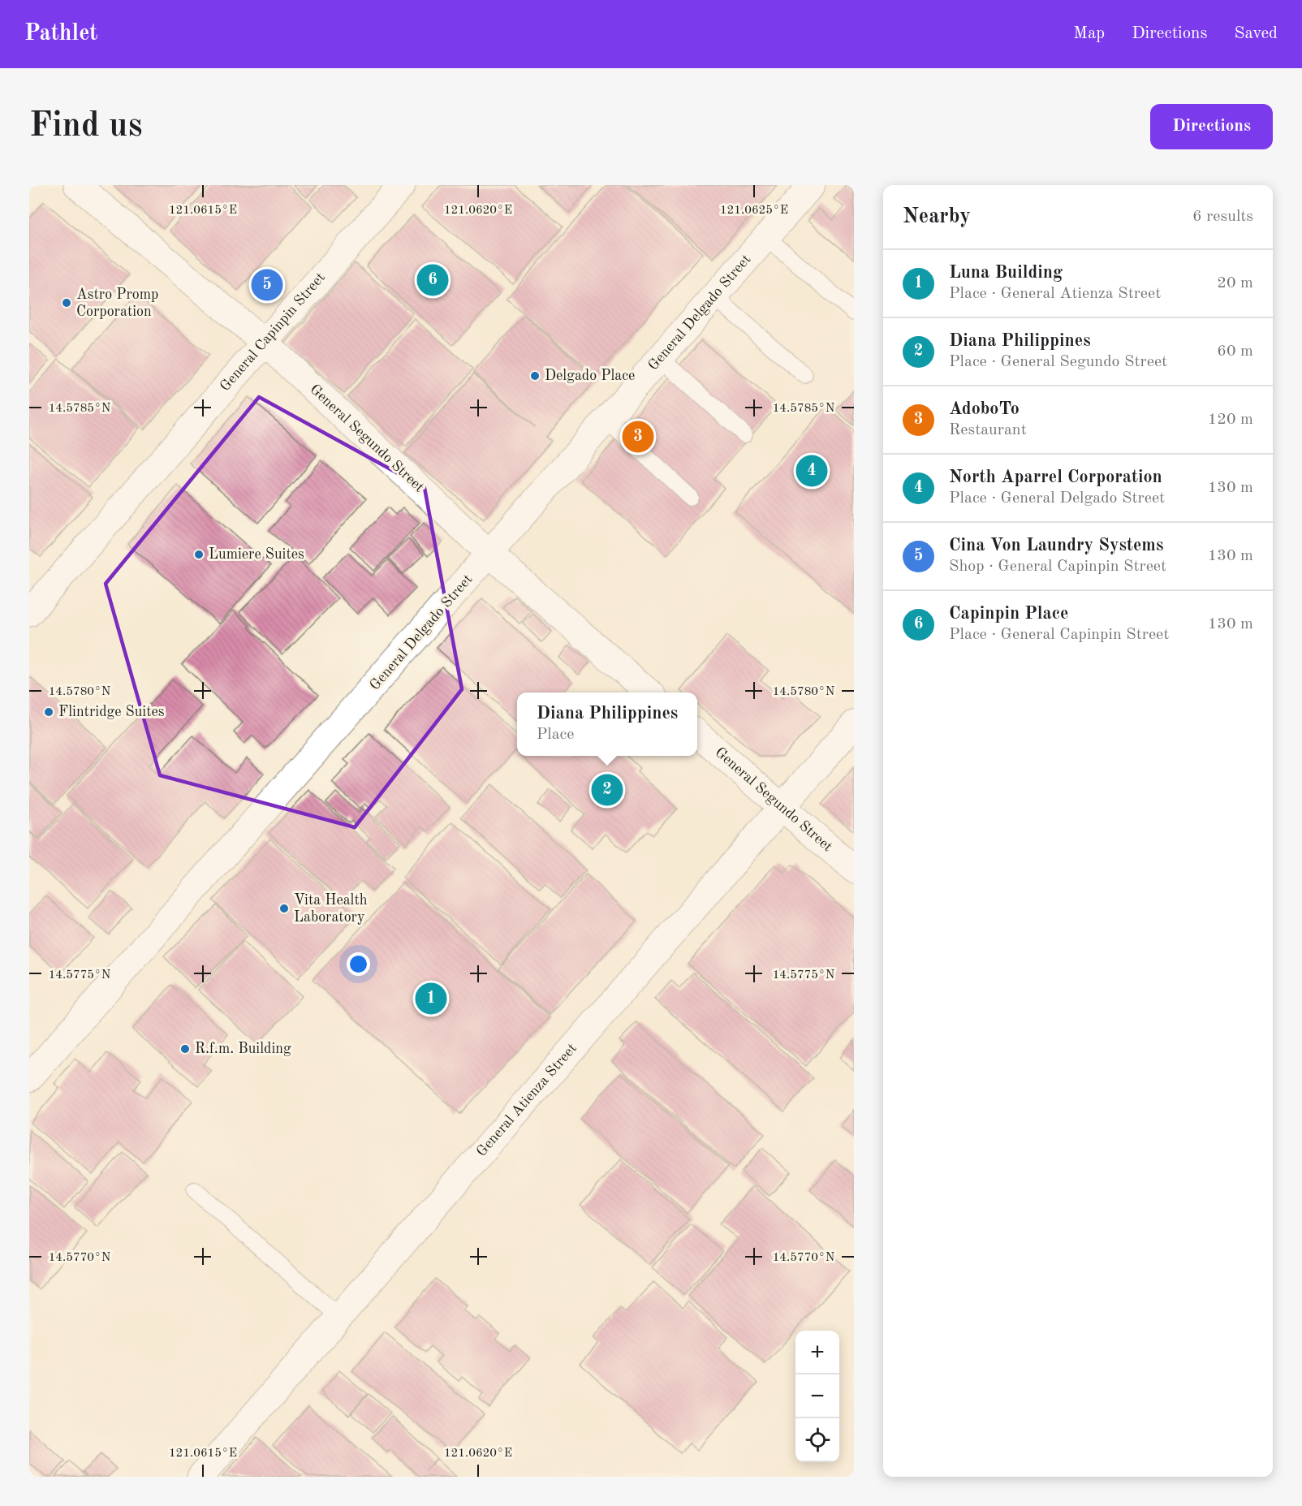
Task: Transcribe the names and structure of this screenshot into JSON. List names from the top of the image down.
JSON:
{
  "streets": {
    "street": [
      "General Delgado Street",
      "General Capinpin Street",
      "General Segundo Street",
      "General Atienza Street"
    ]
  },
  "crossings": [
    ["General Delgado Street", "General Segundo Street"],
    ["General Capinpin Street", "General Segundo Street"],
    ["General Segundo Street", "General Atienza Street"]
  ],
  "places": [
    "Astro Promp Corporation",
    "Delgado Place",
    "Lumiere Suites",
    "Flintridge Suites",
    "Vita Health Laboratory",
    "R.f.m. Building"
  ],
  "page": {
    "header": "Pathlet",
    "nav": ["Map", "Directions", "Saved"],
    "buttons": "Directions",
    "title": "Find us",
    "heading": ["Nearby", "6 results"],
    "list": [
      {
        "mark": "1",
        "name": "Luna Building",
        "note": "Place · General Atienza Street",
        "value": "20 m"
      },
      {
        "mark": "2",
        "name": "Diana Philippines",
        "note": "Place · General Segundo Street",
        "value": "60 m"
      },
      {
        "mark": "3",
        "name": "AdoboTo",
        "note": "Restaurant",
        "value": "120 m"
      },
      {
        "mark": "4",
        "name": "North Aparrel Corporation",
        "note": "Place · General Delgado Street",
        "value": "130 m"
      },
      {
        "mark": "5",
        "name": "Cina Von Laundry Systems",
        "note": "Shop · General Capinpin Street",
        "value": "130 m"
      },
      {
        "mark": "6",
        "name": "Capinpin Place",
        "note": "Place · General Capinpin Street",
        "value": "130 m"
      }
    ],
    "pins": [
      "6",
      "5",
      "3",
      "4",
      "2",
      "1"
    ],
    "popup": ["Diana Philippines", "Place"],
    "map_buttons": ["+", "−"]
  },
  "coordinates": [
    "121.0615°E",
    "121.0620°E",
    "121.0625°E",
    "14.5785°N",
    "14.5780°N",
    "14.5775°N",
    "14.5770°N"
  ]
}
